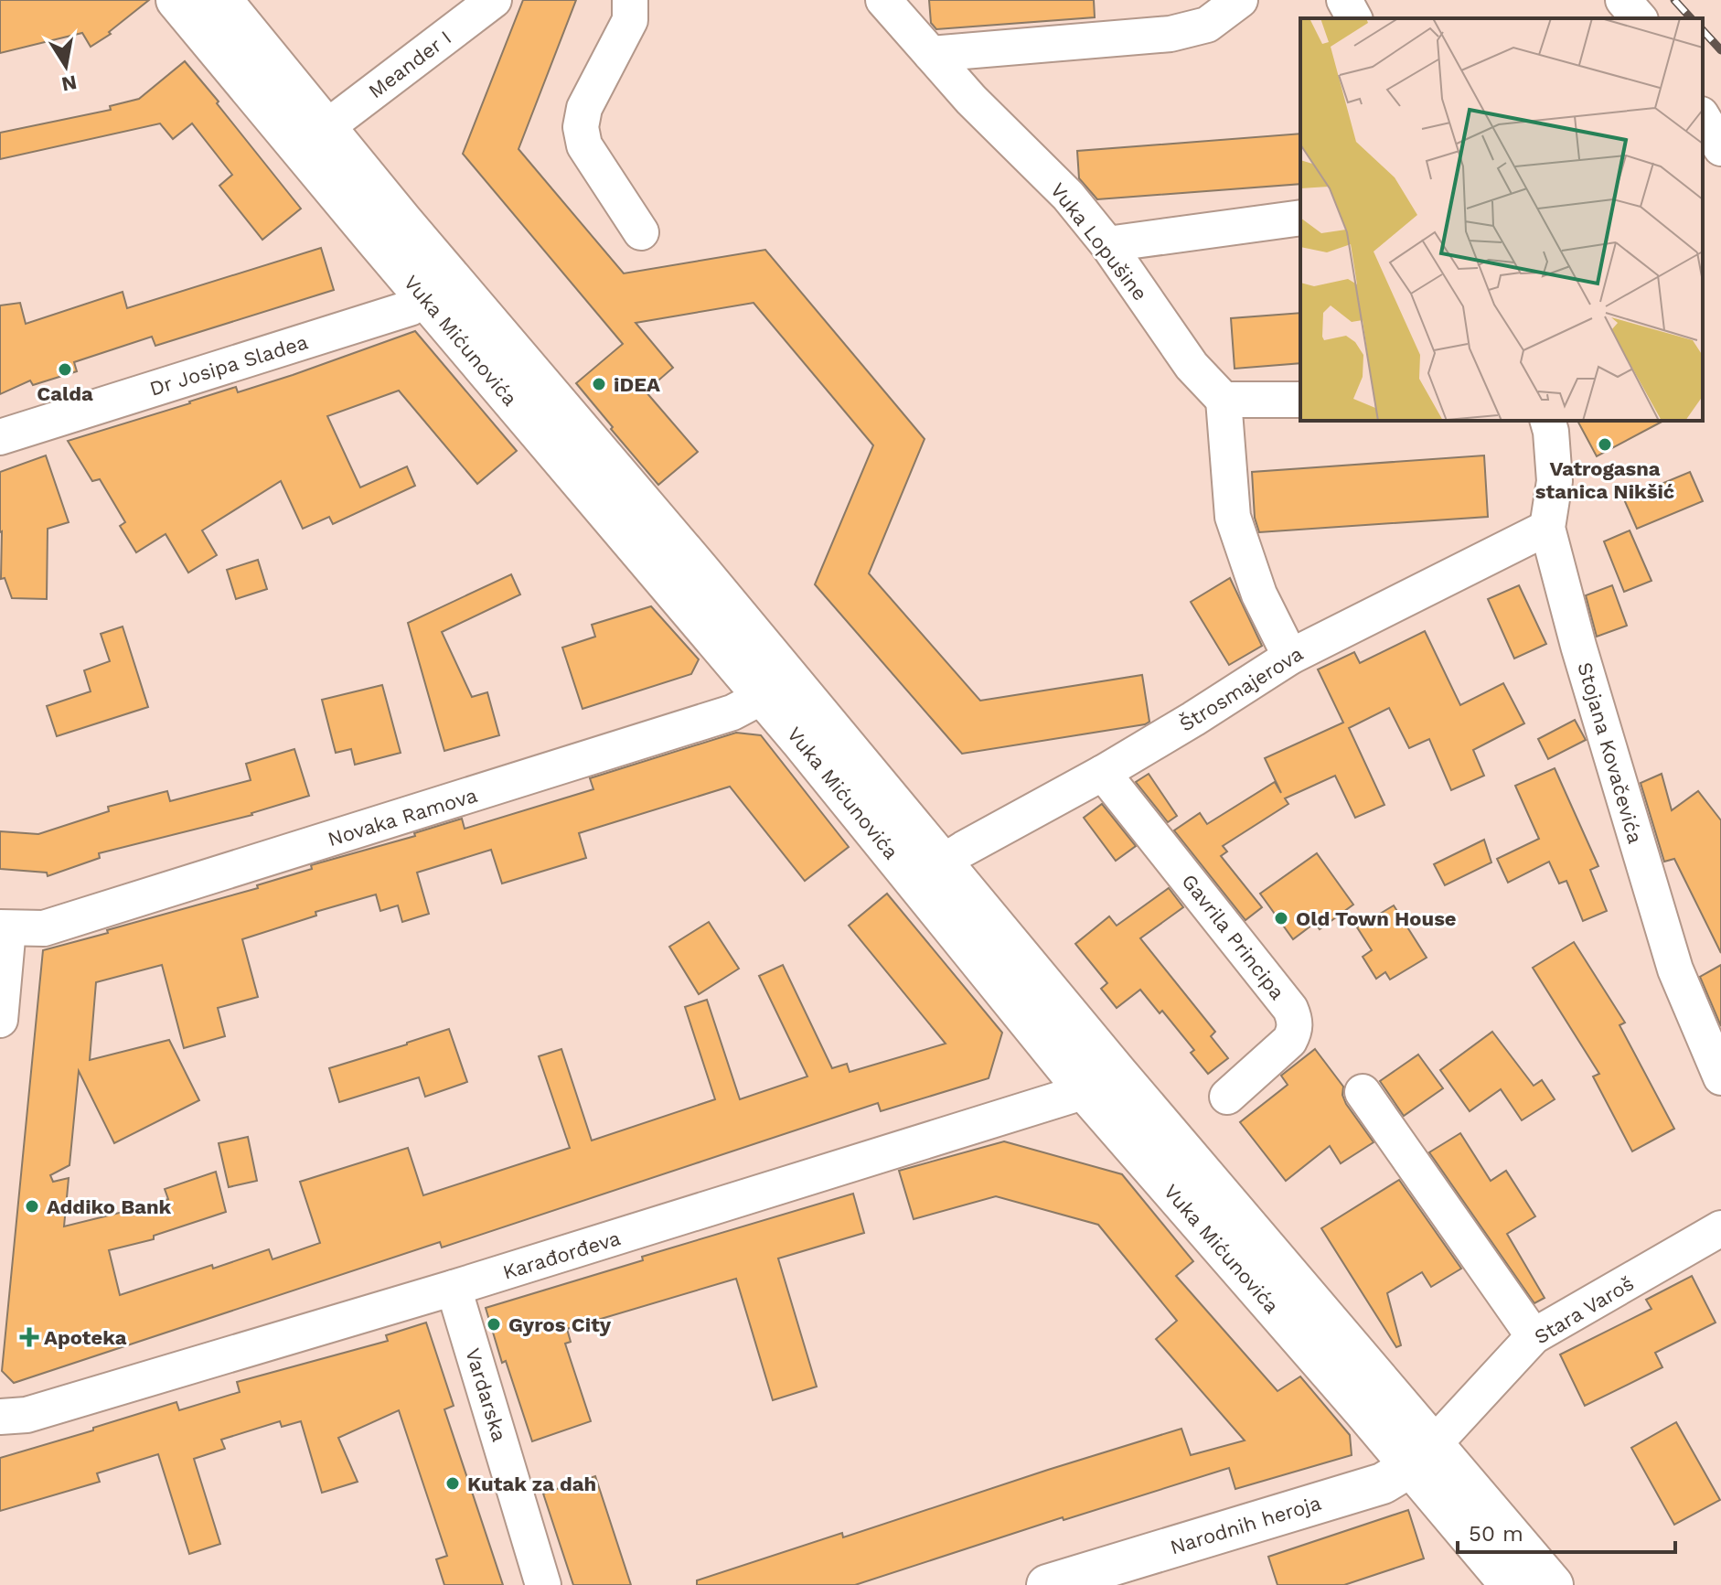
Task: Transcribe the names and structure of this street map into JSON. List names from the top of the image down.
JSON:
{
  "streets": {
    "main road": ["Vuka Mićunovića", "Narodnih heroja"],
    "street": [
      "Meander I",
      "Vuka Lopušine",
      "Dr Josipa Sladea",
      "Štrosmajerova",
      "Stojana Kovačevića",
      "Novaka Ramova",
      "Gavrila Principa",
      "Karađorđeva",
      "Stara Varoš",
      "Vardarska"
    ]
  },
  "crossings": [
    ["Meander I", "Vuka Mićunovića"],
    ["Vuka Mićunovića", "Dr Josipa Sladea"],
    ["Vuka Mićunovića", "Štrosmajerova"],
    ["Vuka Mićunovića", "Novaka Ramova"],
    ["Vuka Mićunovića", "Karađorđeva"],
    ["Vuka Mićunovića", "Stara Varoš"],
    ["Vuka Mićunovića", "Narodnih heroja"],
    ["Štrosmajerova", "Stojana Kovačevića"],
    ["Štrosmajerova", "Gavrila Principa"],
    ["Karađorđeva", "Vardarska"],
    ["Stara Varoš", "Narodnih heroja"]
  ],
  "places": {
    "other": [
      "Calda",
      "iDEA",
      "Vatrogasna stanica Nikšić",
      "Old Town House",
      "Addiko Bank",
      "Gyros City",
      "Kutak za dah"
    ],
    "health": ["Apoteka"]
  },
  "scale_bar": "50 m",
  "north": "bottom"
}
